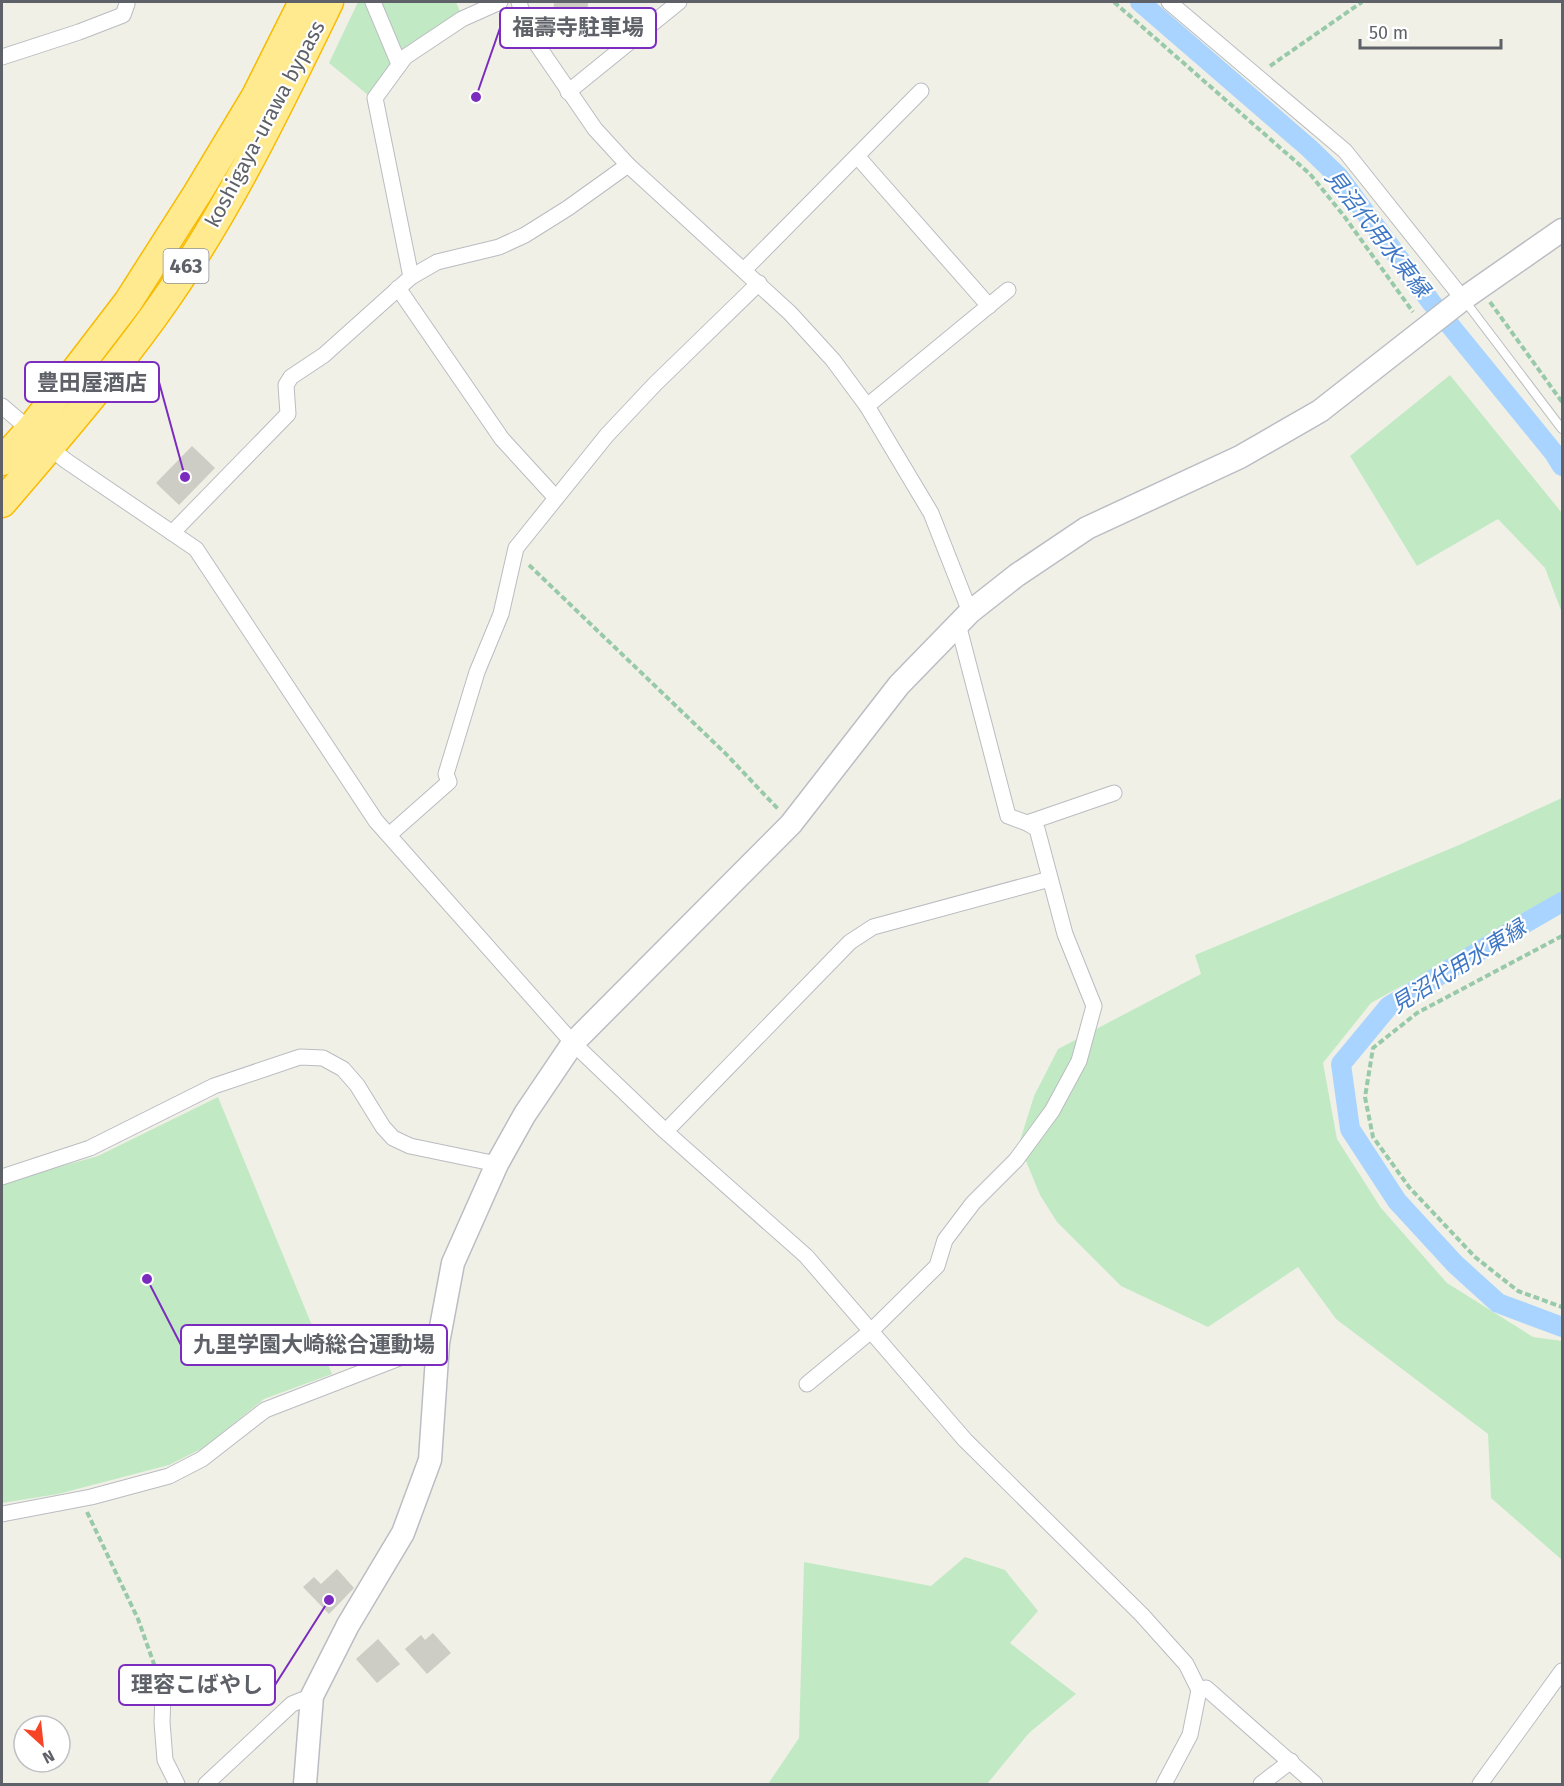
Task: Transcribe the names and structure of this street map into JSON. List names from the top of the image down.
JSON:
{
  "streets": {
    "highway": ["koshigaya-urawa bypass", "463"]
  },
  "water": ["見沼代用水東縁"],
  "places": [
    "福壽寺駐車場",
    "豊田屋酒店",
    "九里学園大崎総合運動場",
    "理容こばやし"
  ],
  "scale_bar": "50 m",
  "north": "bottom right"
}
